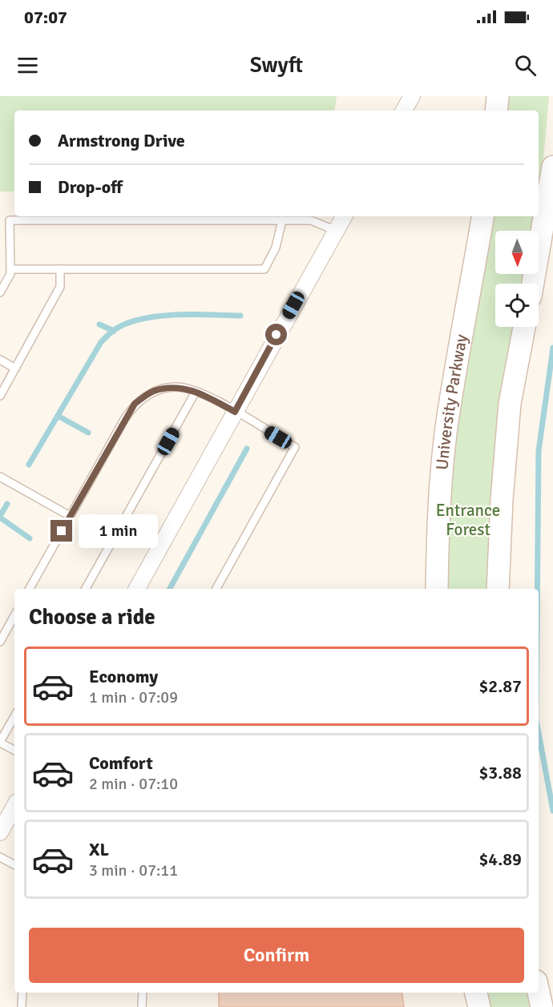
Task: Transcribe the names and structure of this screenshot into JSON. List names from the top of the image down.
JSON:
{
  "streets": {
    "street": ["University Parkway"]
  },
  "parks": ["Entrance Forest"],
  "north": "bottom",
  "page": {
    "status": "07:07",
    "header": "Swyft",
    "banner": ["Armstrong Drive", "Drop-off"],
    "bubble": "1 min",
    "heading": "Choose a ride",
    "list": [
      {
        "name": "Economy",
        "note": "1 min · 07:09",
        "value": "$2.87"
      },
      {
        "name": "Comfort",
        "note": "2 min · 07:10",
        "value": "$3.88"
      },
      {
        "name": "XL",
        "note": "3 min · 07:11",
        "value": "$4.89"
      }
    ],
    "buttons": "Confirm"
  }
}
